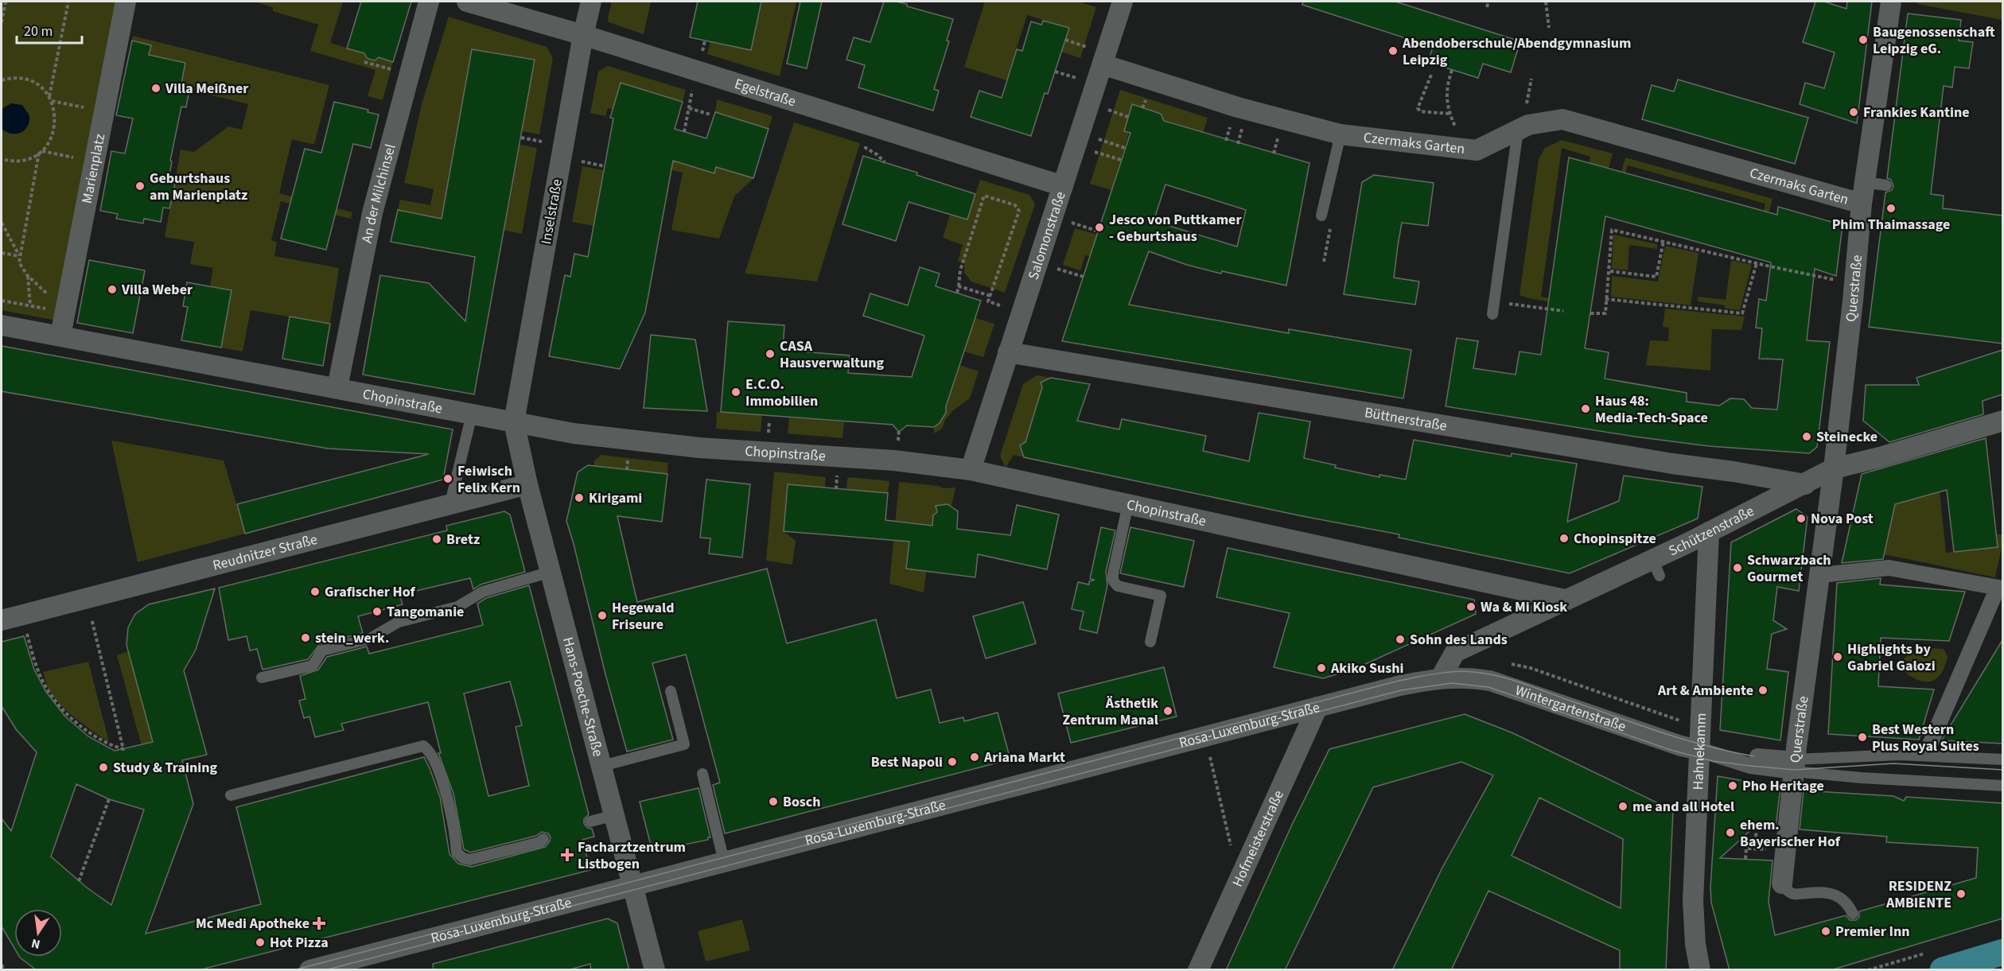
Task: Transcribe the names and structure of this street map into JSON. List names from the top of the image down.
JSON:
{
  "streets": {
    "street": [
      "Egelstraße",
      "Czermaks Garten",
      "Marienplatz",
      "An der Milchinsel",
      "Inselstraße",
      "Salomonstraße",
      "Querstraße",
      "Chopinstraße",
      "Büttnerstraße",
      "Schützenstraße",
      "Reudnitzer Straße",
      "Hans-Poeche-Straße",
      "Wintergartenstraße",
      "Rosa-Luxemburg-Straße",
      "Hahnekamm",
      "Hofmeisterstraße"
    ]
  },
  "crossings": [
    ["Egelstraße", "Inselstraße"],
    ["Egelstraße", "Salomonstraße"],
    ["Czermaks Garten", "Salomonstraße"],
    ["Czermaks Garten", "Querstraße"],
    ["Marienplatz", "Chopinstraße"],
    ["An der Milchinsel", "Chopinstraße"],
    ["Inselstraße", "Chopinstraße"],
    ["Inselstraße", "Hans-Poeche-Straße"],
    ["Salomonstraße", "Chopinstraße"],
    ["Salomonstraße", "Büttnerstraße"],
    ["Querstraße", "Schützenstraße"],
    ["Querstraße", "Wintergartenstraße"],
    ["Chopinstraße", "Schützenstraße"],
    ["Chopinstraße", "Hans-Poeche-Straße"],
    ["Büttnerstraße", "Schützenstraße"],
    ["Schützenstraße", "Wintergartenstraße"],
    ["Schützenstraße", "Rosa-Luxemburg-Straße"],
    ["Schützenstraße", "Hahnekamm"],
    ["Reudnitzer Straße", "Hans-Poeche-Straße"],
    ["Hans-Poeche-Straße", "Rosa-Luxemburg-Straße"],
    ["Wintergartenstraße", "Rosa-Luxemburg-Straße"],
    ["Wintergartenstraße", "Hahnekamm"],
    ["Rosa-Luxemburg-Straße", "Hofmeisterstraße"]
  ],
  "places": {
    "other": [
      "Baugenossenschaft Leipzig eG.",
      "Abendoberschule/Abendgymnasium Leipzig",
      "Villa Meißner",
      "Frankies Kantine",
      "Geburtshaus am Marienplatz",
      "Phim Thaimassage",
      "Jesco von Puttkamer - Geburtshaus",
      "Villa Weber",
      "CASA Hausverwaltung",
      "E.C.O. Immobilien",
      "Haus 48: Media-Tech-Space",
      "Steinecke",
      "Feiwisch Felix Kern",
      "Kirigami",
      "Nova Post",
      "Chopinspitze",
      "Bretz",
      "Schwarzbach Gourmet",
      "Grafischer Hof",
      "Wa & Mi Kiosk",
      "Tangomanie",
      "Hegewald Friseure",
      "stein_werk.",
      "Sohn des Lands",
      "Highlights by Gabriel Galozi",
      "Akiko Sushi",
      "Art & Ambiente",
      "Ästhetik Zentrum Manal",
      "Best Western Plus Royal Suites",
      "Ariana Markt",
      "Best Napoli",
      "Study & Training",
      "Pho Heritage",
      "Bosch",
      "me and all Hotel",
      "ehem. Bayerischer Hof",
      "RESIDENZ AMBIENTE",
      "Premier Inn",
      "Hot Pizza"
    ],
    "health": ["Facharztzentrum Listbogen", "Mc Medi Apotheke"]
  },
  "scale_bar": "20 m",
  "north": "bottom"
}
